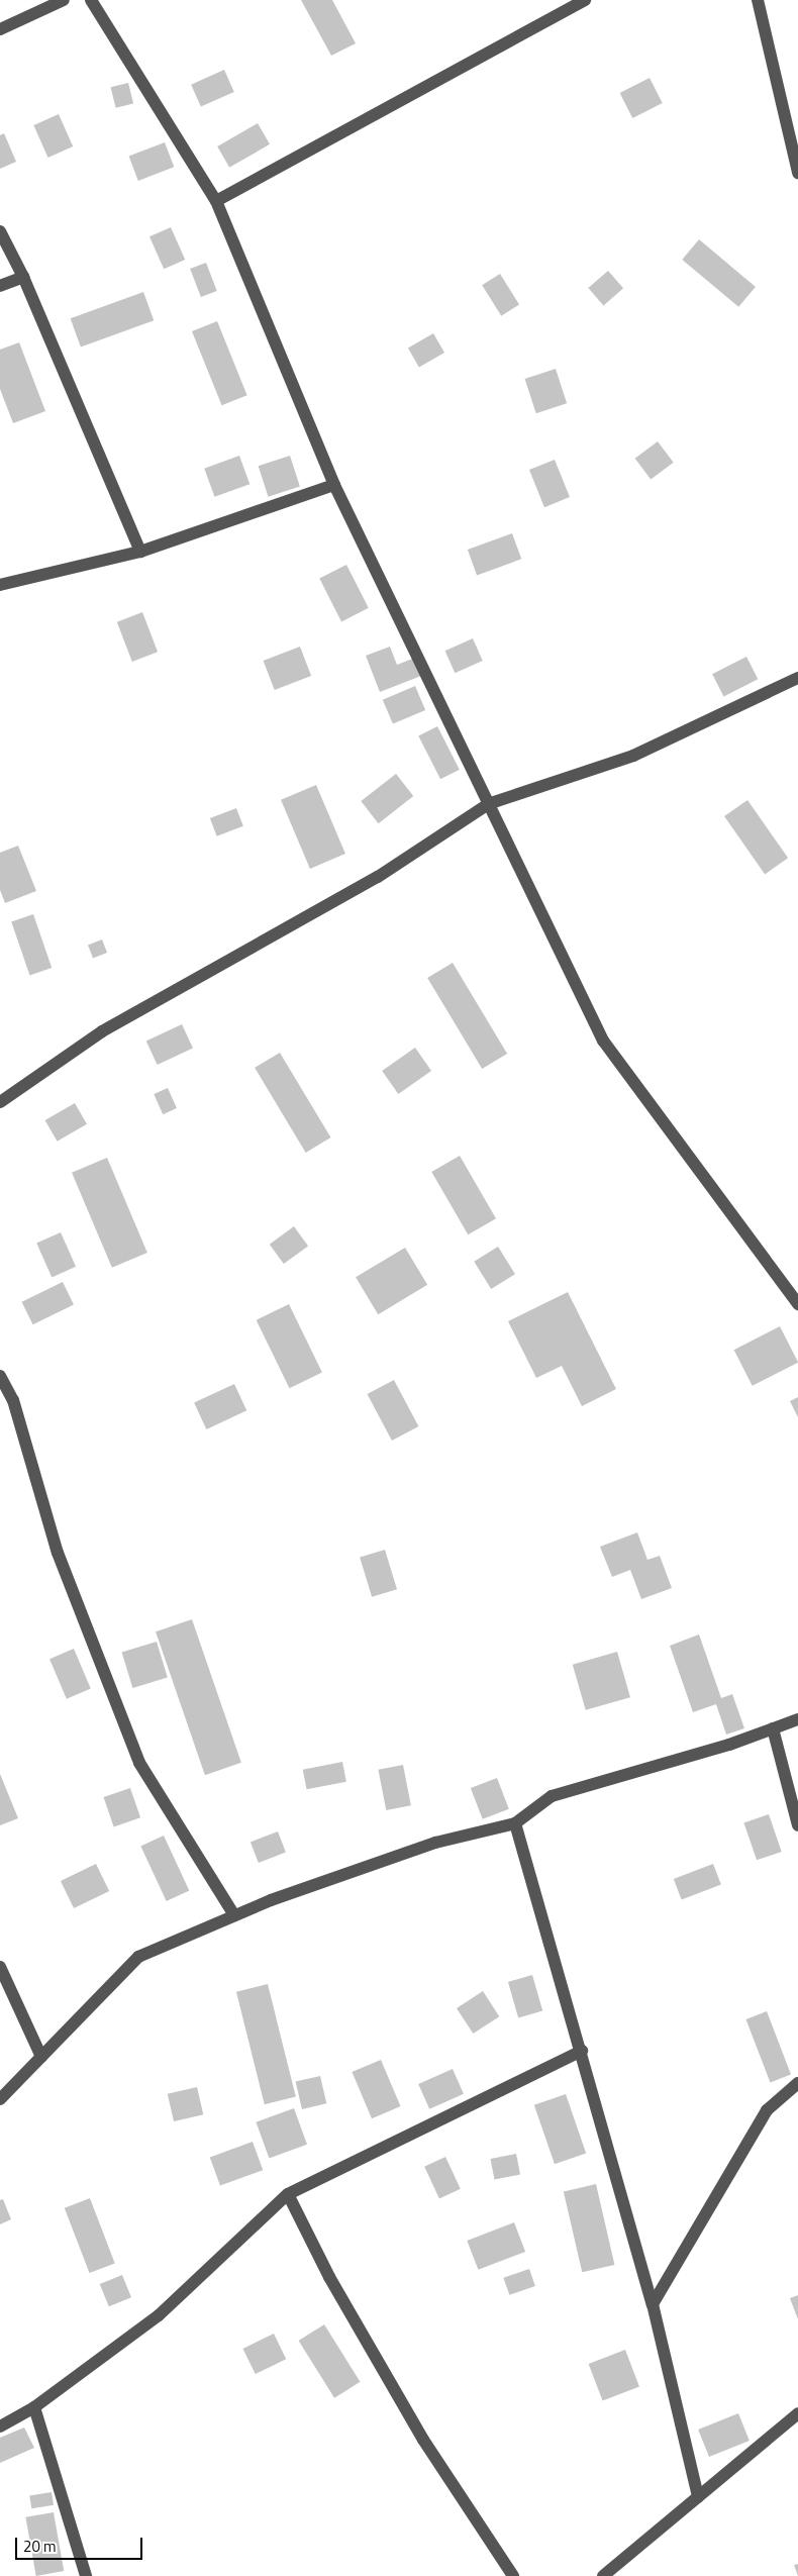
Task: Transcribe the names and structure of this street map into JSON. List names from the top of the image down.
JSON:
{
  "scale_bar": "20 m"
}
